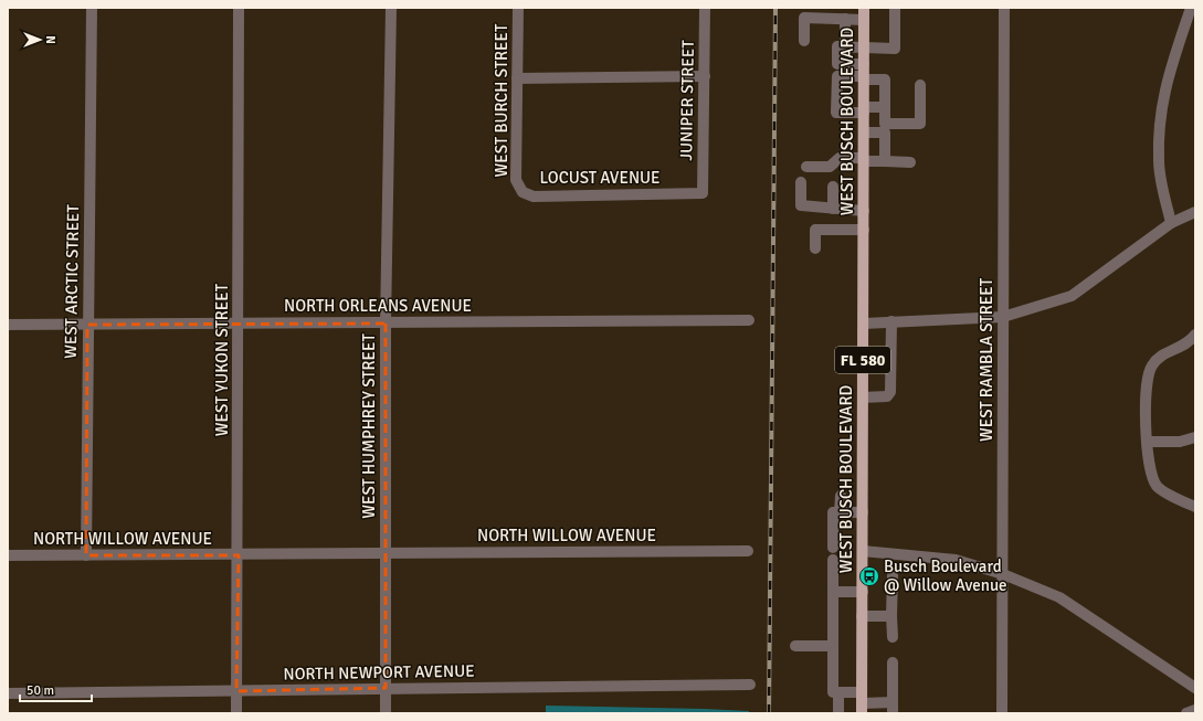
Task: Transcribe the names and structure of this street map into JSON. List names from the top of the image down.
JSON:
{
  "streets": {
    "main road": ["WEST BUSCH BOULEVARD", "FL 580"],
    "street": [
      "WEST BURCH STREET",
      "JUNIPER STREET",
      "LOCUST AVENUE",
      "WEST ARCTIC STREET",
      "NORTH ORLEANS AVENUE",
      "WEST YUKON STREET",
      "WEST RAMBLA STREET",
      "WEST HUMPHREY STREET",
      "NORTH WILLOW AVENUE",
      "NORTH NEWPORT AVENUE"
    ]
  },
  "crossings": [
    ["WEST BURCH STREET", "LOCUST AVENUE"],
    ["JUNIPER STREET", "LOCUST AVENUE"],
    ["WEST ARCTIC STREET", "NORTH ORLEANS AVENUE"],
    ["WEST ARCTIC STREET", "NORTH WILLOW AVENUE"],
    ["NORTH ORLEANS AVENUE", "WEST YUKON STREET"],
    ["NORTH ORLEANS AVENUE", "WEST HUMPHREY STREET"],
    ["WEST YUKON STREET", "NORTH WILLOW AVENUE"],
    ["WEST YUKON STREET", "NORTH NEWPORT AVENUE"],
    ["WEST HUMPHREY STREET", "NORTH WILLOW AVENUE"],
    ["WEST HUMPHREY STREET", "NORTH NEWPORT AVENUE"]
  ],
  "places": {
    "bus stop": ["Busch Boulevard @ Willow Avenue"]
  },
  "scale_bar": "50 m",
  "north": "right"
}
